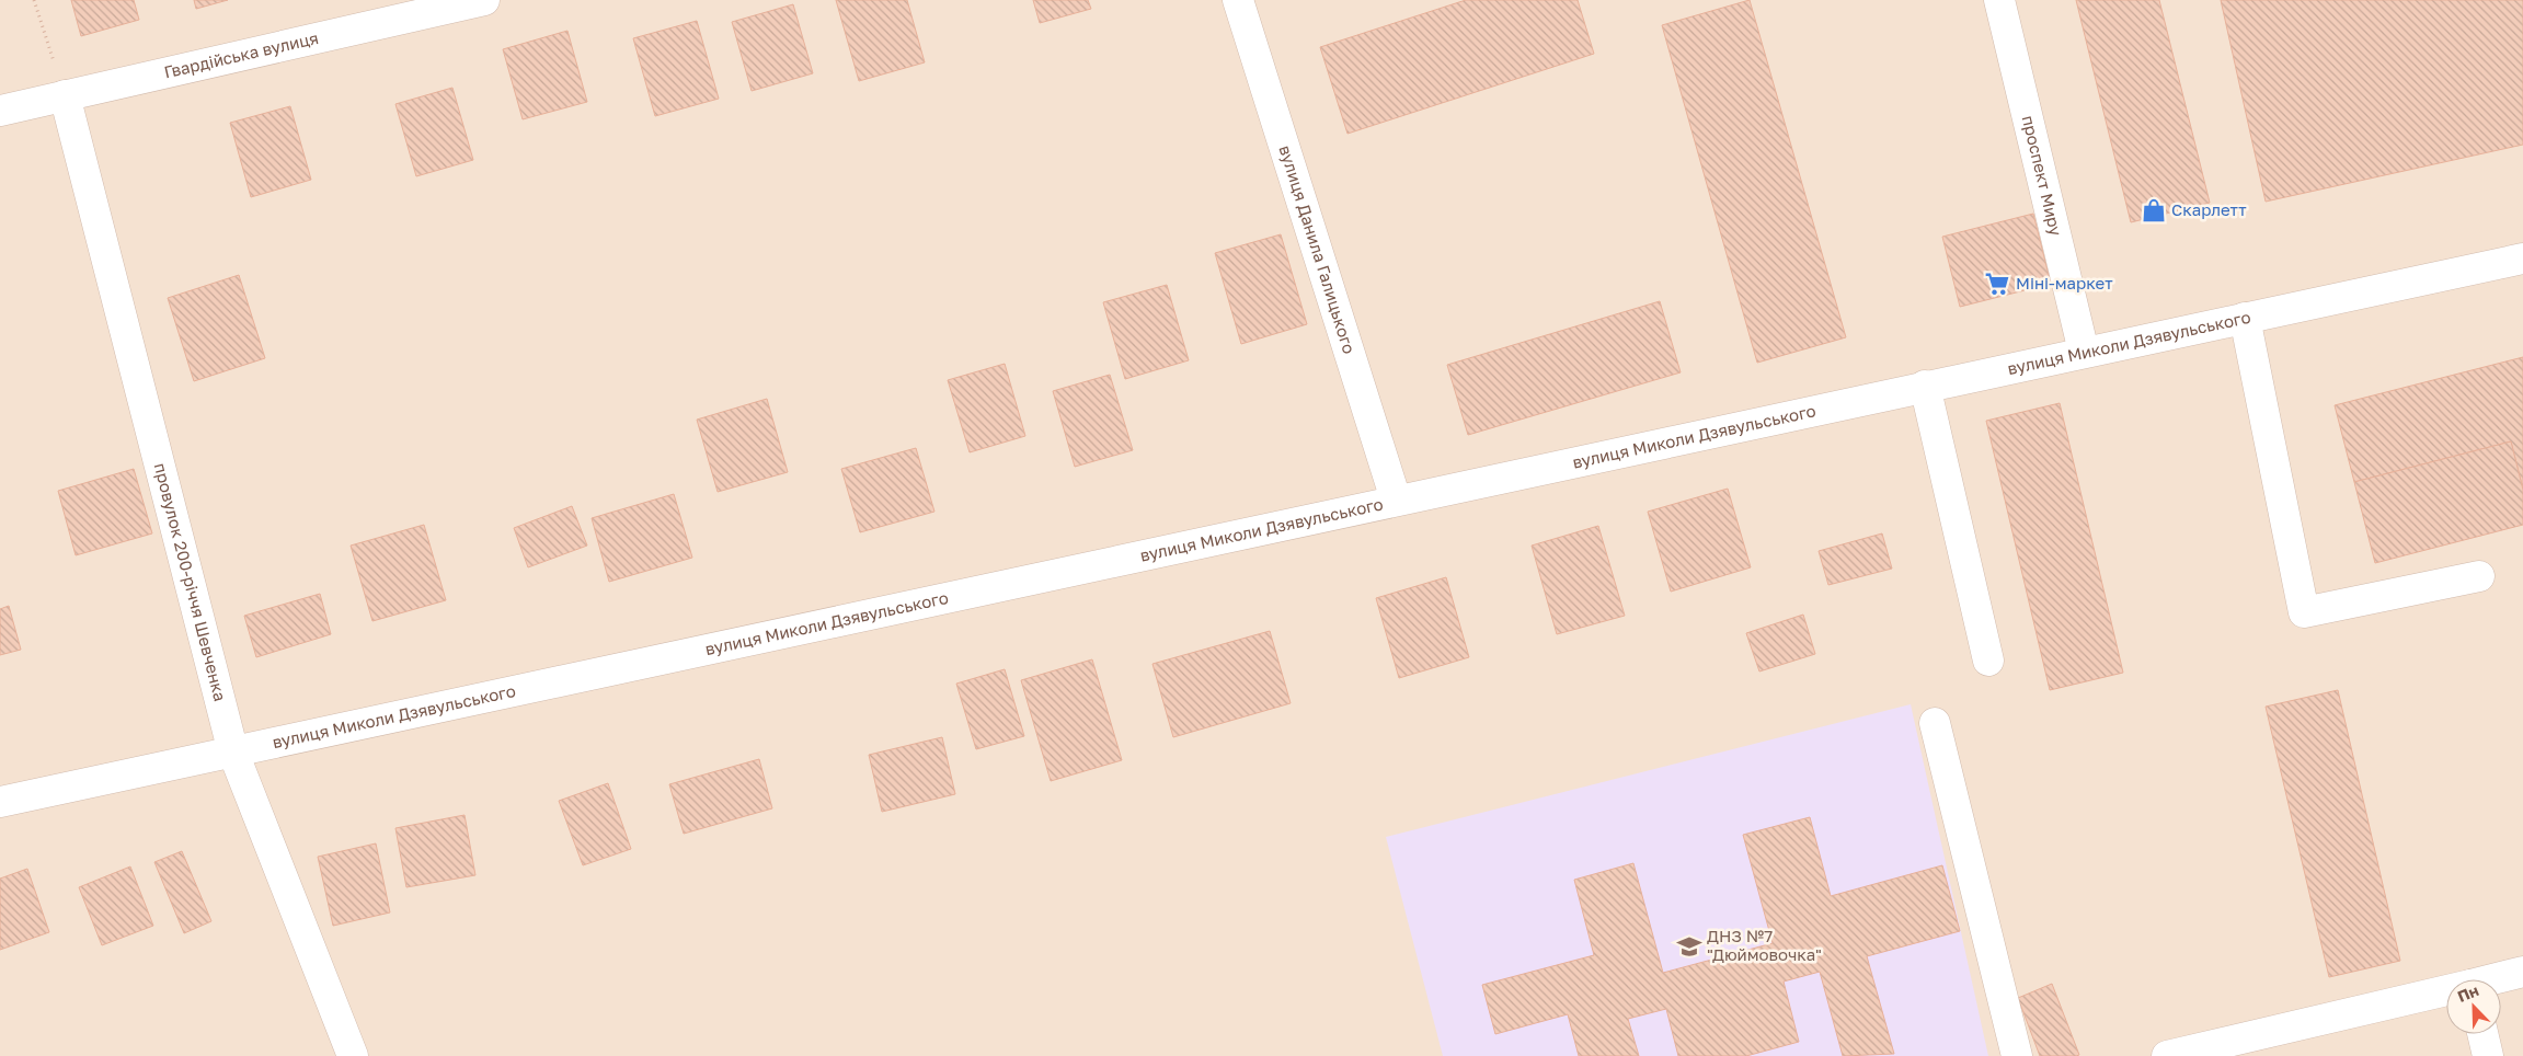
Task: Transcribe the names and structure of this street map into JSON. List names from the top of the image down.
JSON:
{
  "streets": {
    "street": [
      "Гвардійська вулиця",
      "проспект Миру",
      "вулиця Данила Галицького",
      "вулиця Миколи Дзявульського",
      "провулок 200-річчя Шевченка"
    ]
  },
  "crossings": [
    ["Гвардійська вулиця", "провулок 200-річчя Шевченка"],
    ["проспект Миру", "вулиця Миколи Дзявульського"],
    ["вулиця Данила Галицького", "вулиця Миколи Дзявульського"],
    ["вулиця Миколи Дзявульського", "провулок 200-річчя Шевченка"]
  ],
  "places": {
    "shop": ["Скарлетт"],
    "supermarket": ["Міні-маркет"],
    "school or university": ["ДНЗ №7 \"Дюймовочка\""]
  },
  "north": "top left"
}
